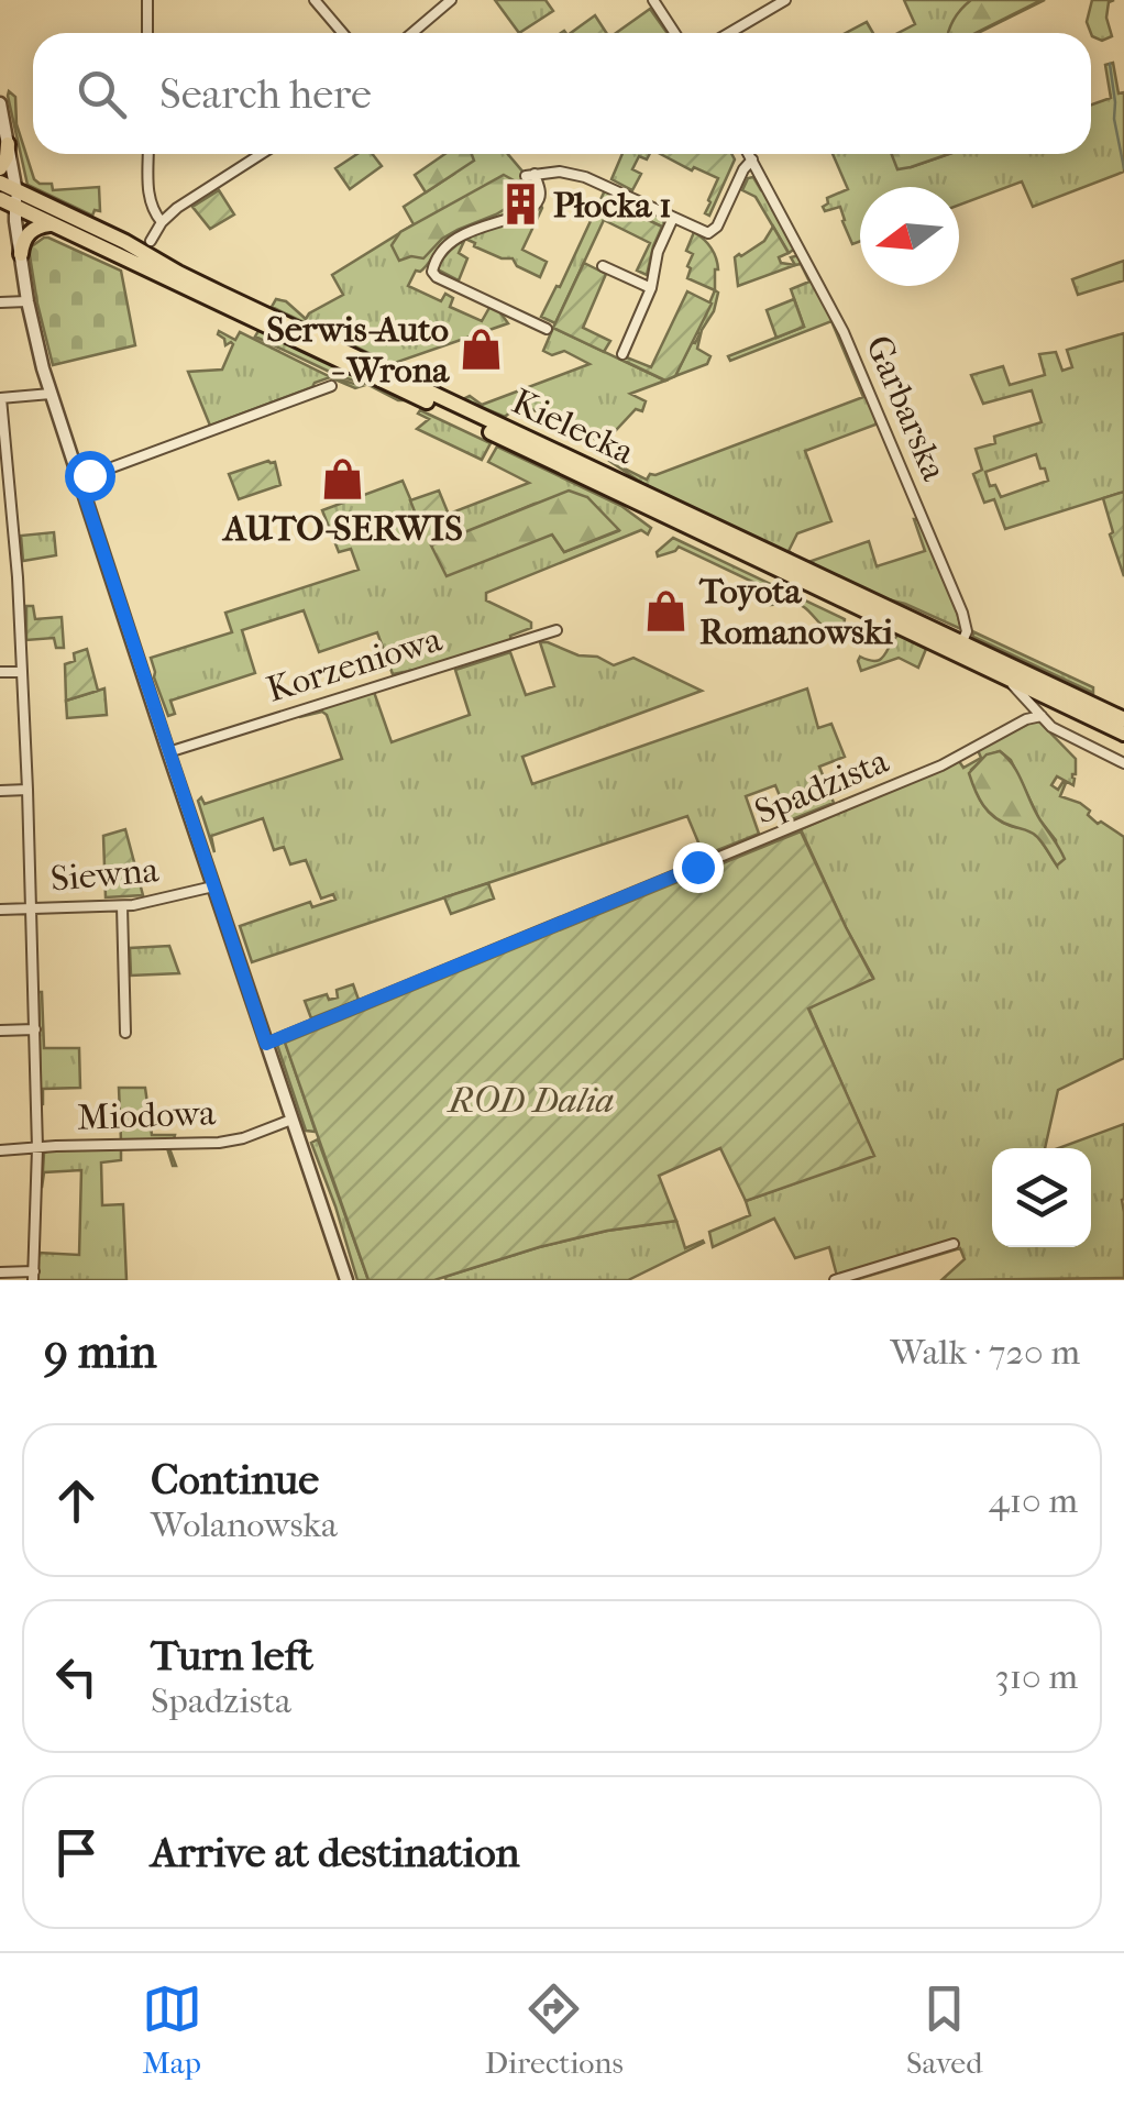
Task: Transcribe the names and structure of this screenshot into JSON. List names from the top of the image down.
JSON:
{
  "streets": {
    "main road": ["Kielecka"],
    "street": [
      "Garbarska",
      "Korzeniowa",
      "Spadzista",
      "Siewna",
      "Miodowa"
    ]
  },
  "crossings": [
    ["Garbarska", "Kielecka"]
  ],
  "parks": ["ROD Dalia"],
  "places": {
    "building": ["Płocka 1"],
    "shop": ["Serwis-Auto - Wrona", "AUTO-SERWIS", "Toyota Romanowski"]
  },
  "north": "left",
  "page": {
    "search": "Search here",
    "heading": ["9 min", "Walk · 720 m"],
    "list": [
      ["Continue", "Wolanowska", "410 m"],
      ["Turn left", "Spadzista", "310 m"],
      "Arrive at destination"
    ],
    "nav": ["Map", "Directions", "Saved"]
  }
}
